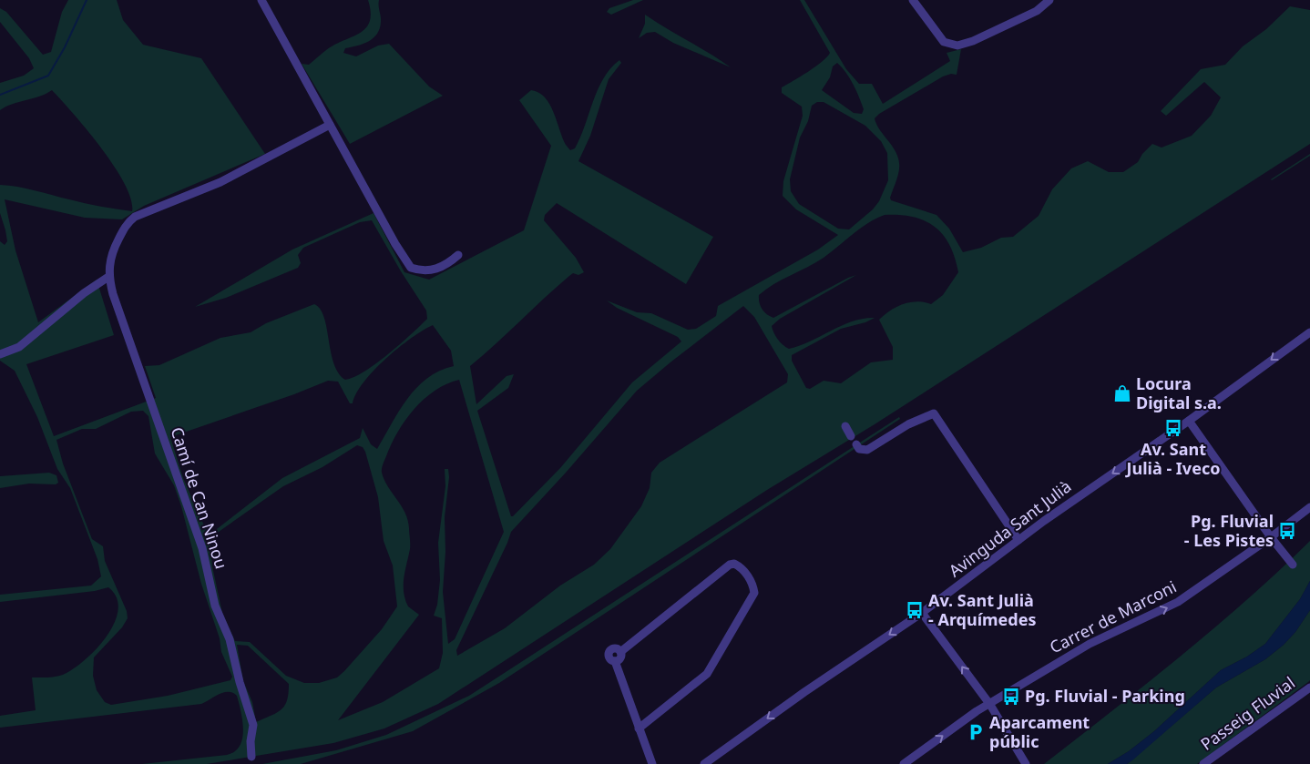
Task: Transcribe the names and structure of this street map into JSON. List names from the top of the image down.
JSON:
{
  "streets": {
    "street": [
      "Camí de Can Ninou",
      "Avinguda Sant Julià",
      "Carrer de Marconi",
      "Passeig Fluvial"
    ]
  },
  "one_way": ["Avinguda Sant Julià", "Carrer de Marconi"],
  "places": {
    "shop": ["Locura Digital s.a."],
    "bus stop": [
      "Av. Sant Julià - Iveco",
      "Pg. Fluvial - Les Pistes",
      "Av. Sant Julià - Arquímedes",
      "Pg. Fluvial - Parking"
    ],
    "parking": ["Aparcament públic"]
  }
}
